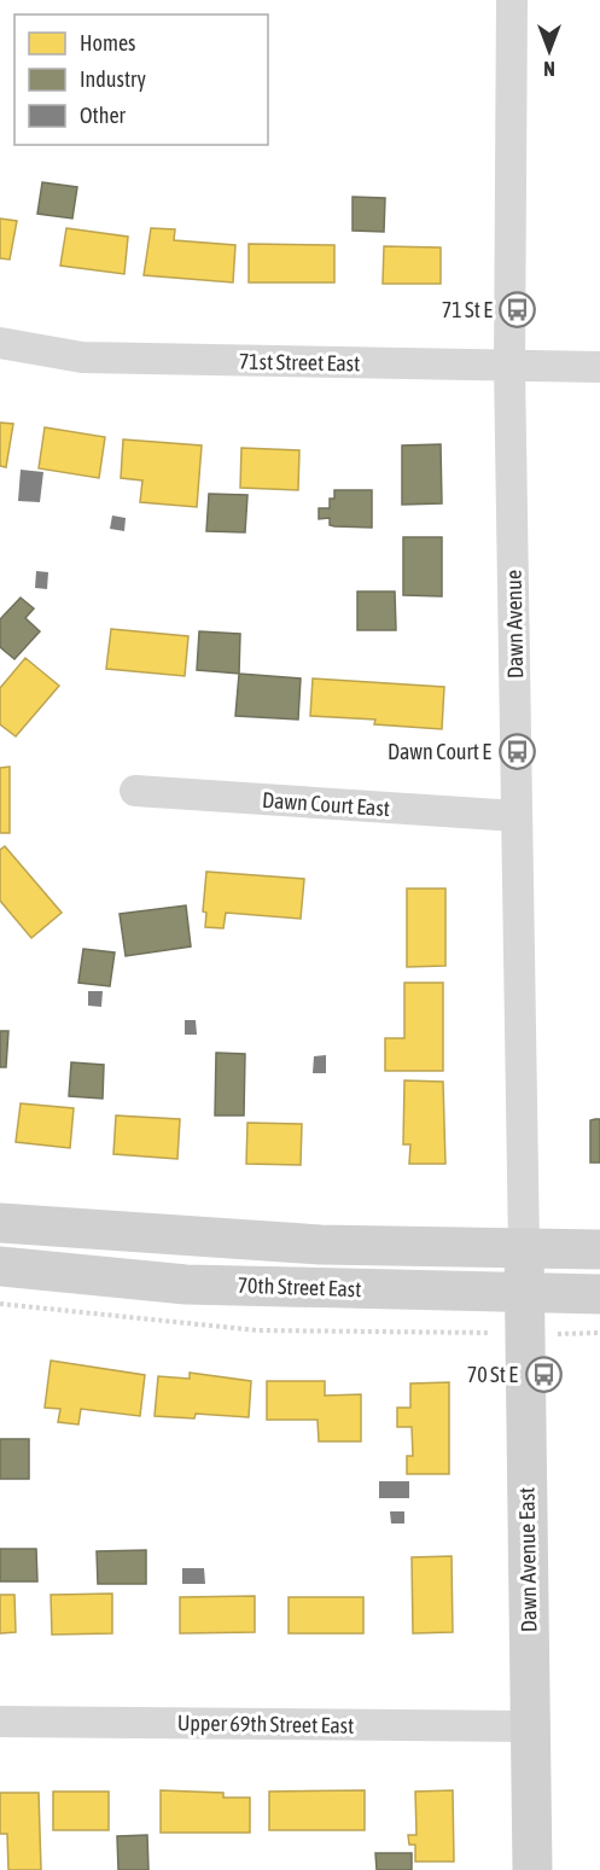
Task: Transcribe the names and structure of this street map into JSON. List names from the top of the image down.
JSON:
{
  "streets": {
    "main road": ["70th Street East", "Dawn Avenue East"],
    "street": [
      "71st Street East",
      "Dawn Avenue",
      "Dawn Court East",
      "Upper 69th Street East"
    ]
  },
  "crossings": [
    ["71st Street East", "Dawn Avenue"],
    ["Dawn Avenue", "Dawn Court East"],
    ["Dawn Avenue", "70th Street East"],
    ["Dawn Avenue", "Dawn Avenue East"],
    ["70th Street East", "Dawn Avenue East"],
    ["Dawn Avenue East", "Upper 69th Street East"]
  ],
  "places": {
    "bus stop": ["71 St E", "Dawn Court E", "70 St E"]
  },
  "legend": ["Homes", "Industry", "Other"],
  "north": "bottom"
}
